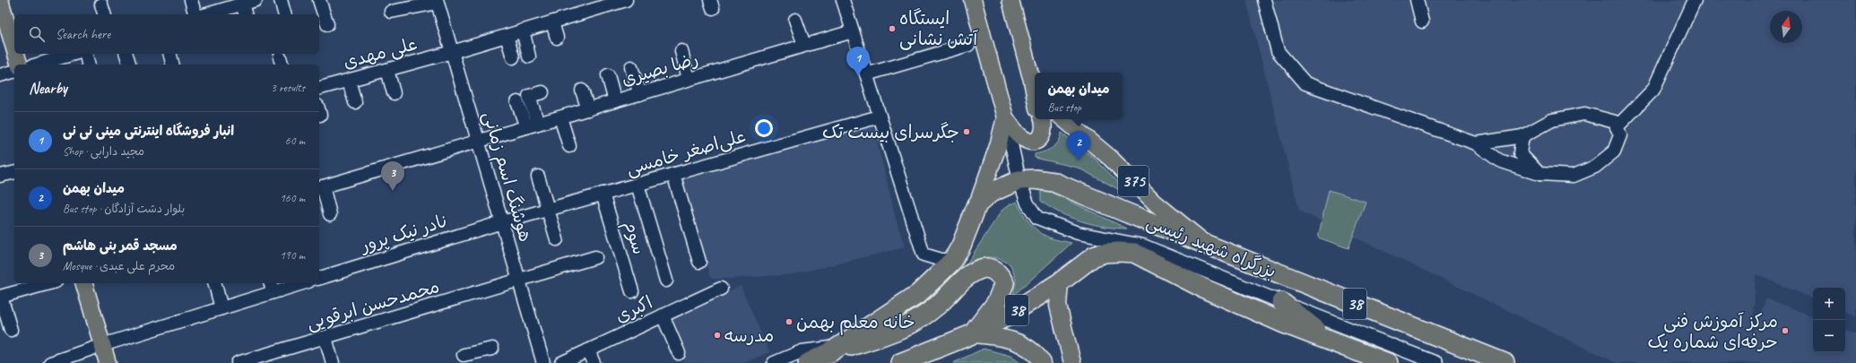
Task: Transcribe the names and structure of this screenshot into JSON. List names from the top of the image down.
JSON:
{
  "streets": {
    "highway": ["بزرگراه شهید رئیسی", "38"],
    "main road": ["375"],
    "street": [
      "علی مهدی",
      "رضا بصیری",
      "علی‌اصغر خامسی",
      "هوشنگ اسم زمانی",
      "نادر نیک پرور",
      "سوم",
      "محمدحسن ابرقویی",
      "اکبری"
    ]
  },
  "crossings": [
    ["علی مهدی", "هوشنگ اسم زمانی"],
    ["رضا بصیری", "هوشنگ اسم زمانی"],
    ["علی‌اصغر خامسی", "هوشنگ اسم زمانی"],
    ["علی‌اصغر خامسی", "نادر نیک پرور"],
    ["علی‌اصغر خامسی", "سوم"],
    ["هوشنگ اسم زمانی", "نادر نیک پرور"],
    ["هوشنگ اسم زمانی", "محمدحسن ابرقویی"],
    ["375", "بزرگراه شهید رئیسی"]
  ],
  "places": [
    "ایستگاه آتش نشانی",
    "جگرسرای بیست تک",
    "خانه معلم بهمن",
    "مرکز آموزش فنی حرفه‌ای شماره یک",
    "مدرسه"
  ],
  "north": "top",
  "page": {
    "search": "Search here",
    "pins": ["1", "2", "3"],
    "heading": ["Nearby", "3 results"],
    "popup": ["میدان بهمن", "Bus stop"],
    "list": [
      {
        "mark": "1",
        "name": "انبار فروشگاه اینترنتی مینی نی نی",
        "note": "Shop · مجید دارابی",
        "value": "60 m"
      },
      {
        "mark": "2",
        "name": "میدان بهمن",
        "note": "Bus stop · بلوار دشت آزادگان",
        "value": "160 m"
      },
      {
        "mark": "3",
        "name": "مسجد قمر بنی هاشم",
        "note": "Mosque · محرم علی عبدی",
        "value": "190 m"
      }
    ],
    "map_buttons": ["+", "−"]
  }
}
